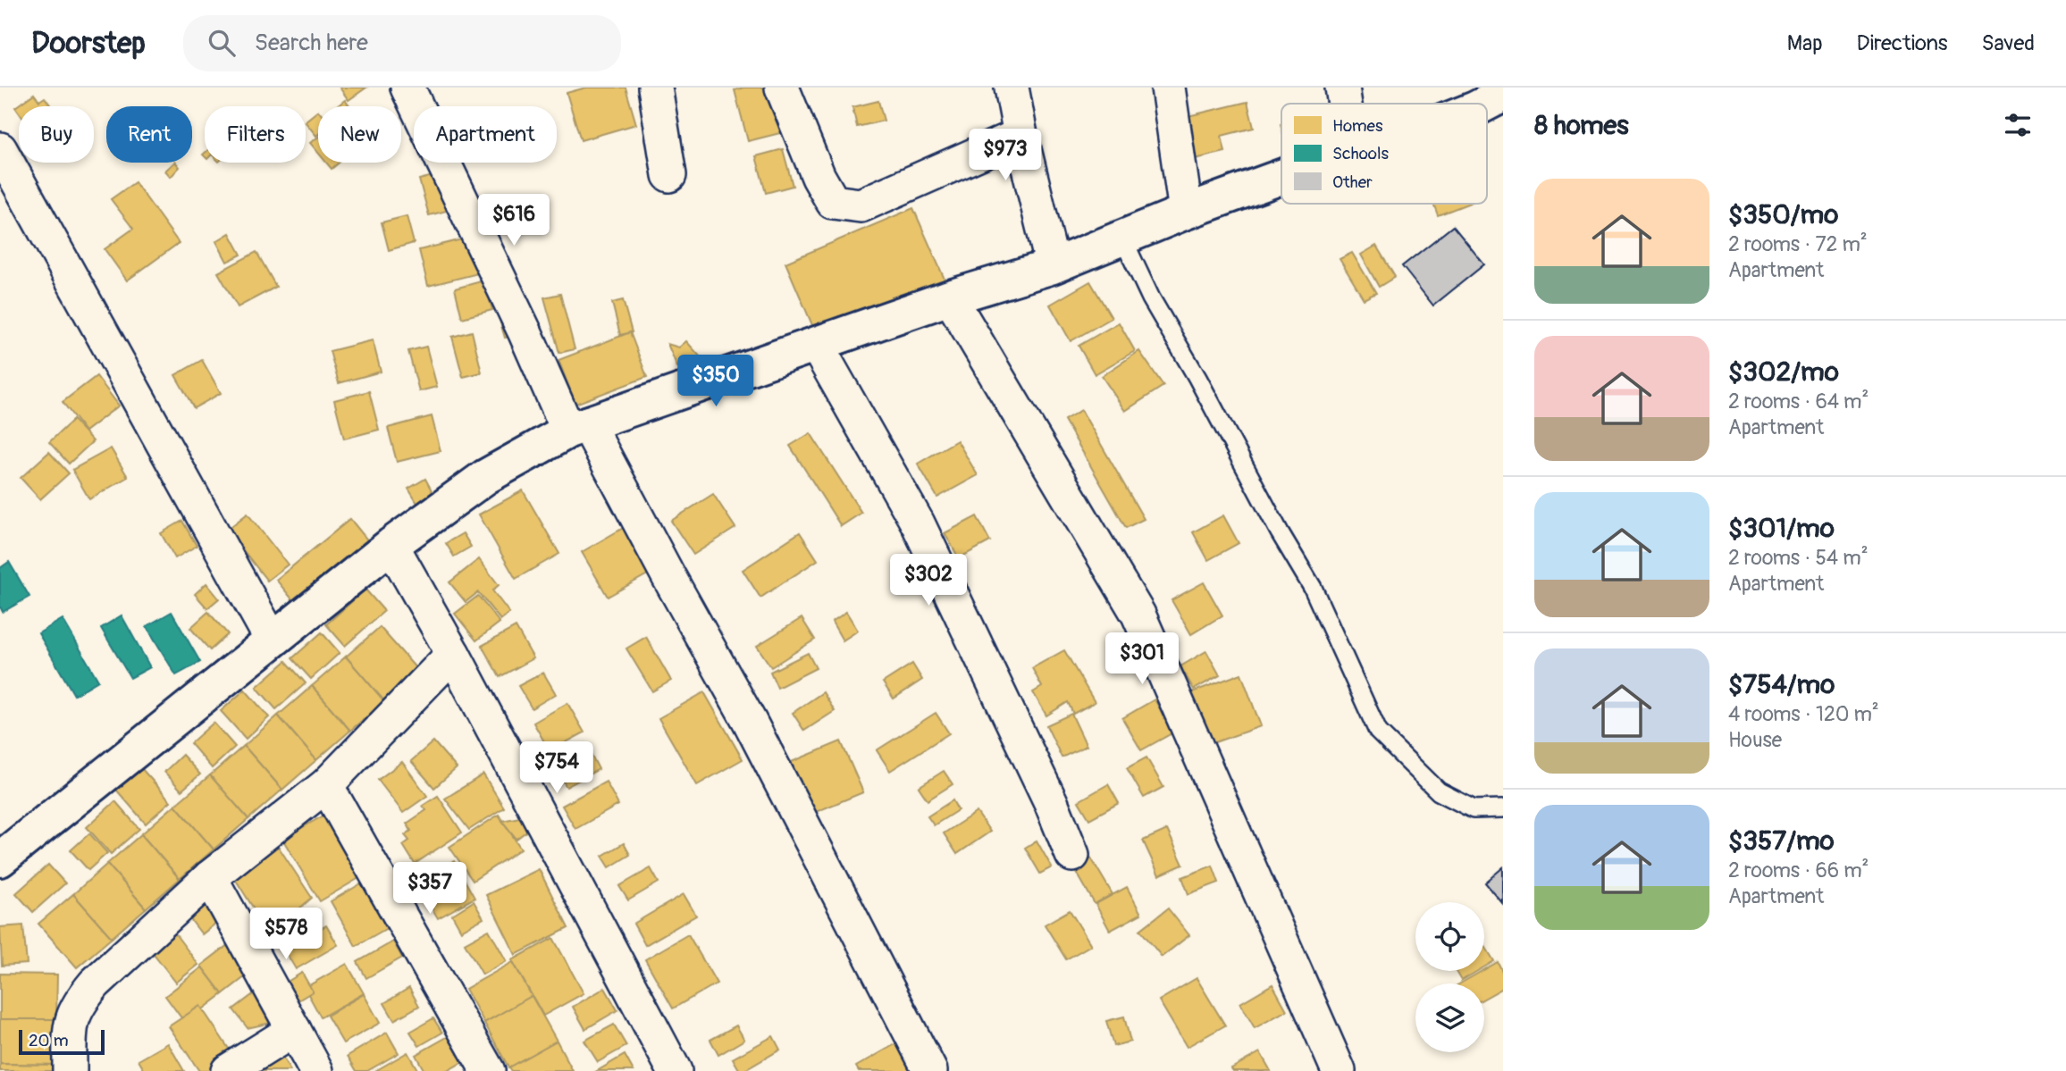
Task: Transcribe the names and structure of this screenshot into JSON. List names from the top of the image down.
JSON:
{
  "legend": ["Homes", "Schools", "Other"],
  "scale_bar": "20 m",
  "page": {
    "header": "Doorstep",
    "search": "Search here",
    "nav": ["Map", "Directions", "Saved"],
    "heading": "8 homes",
    "chip": [
      "Buy",
      "Rent",
      "Filters",
      "New",
      "Apartment"
    ],
    "price": [
      "$973",
      "$616",
      "$350",
      "$302",
      "$301",
      "$754",
      "$357",
      "$578"
    ],
    "list": [
      {
        "name": "$350/mo",
        "note": "2 rooms · 72 m² · Apartment"
      },
      {
        "name": "$302/mo",
        "note": "2 rooms · 64 m² · Apartment"
      },
      {
        "name": "$301/mo",
        "note": "2 rooms · 54 m² · Apartment"
      },
      {
        "name": "$754/mo",
        "note": "4 rooms · 120 m² · House"
      },
      {
        "name": "$357/mo",
        "note": "2 rooms · 66 m² · Apartment"
      }
    ],
    "scale": "20 m"
  }
}
